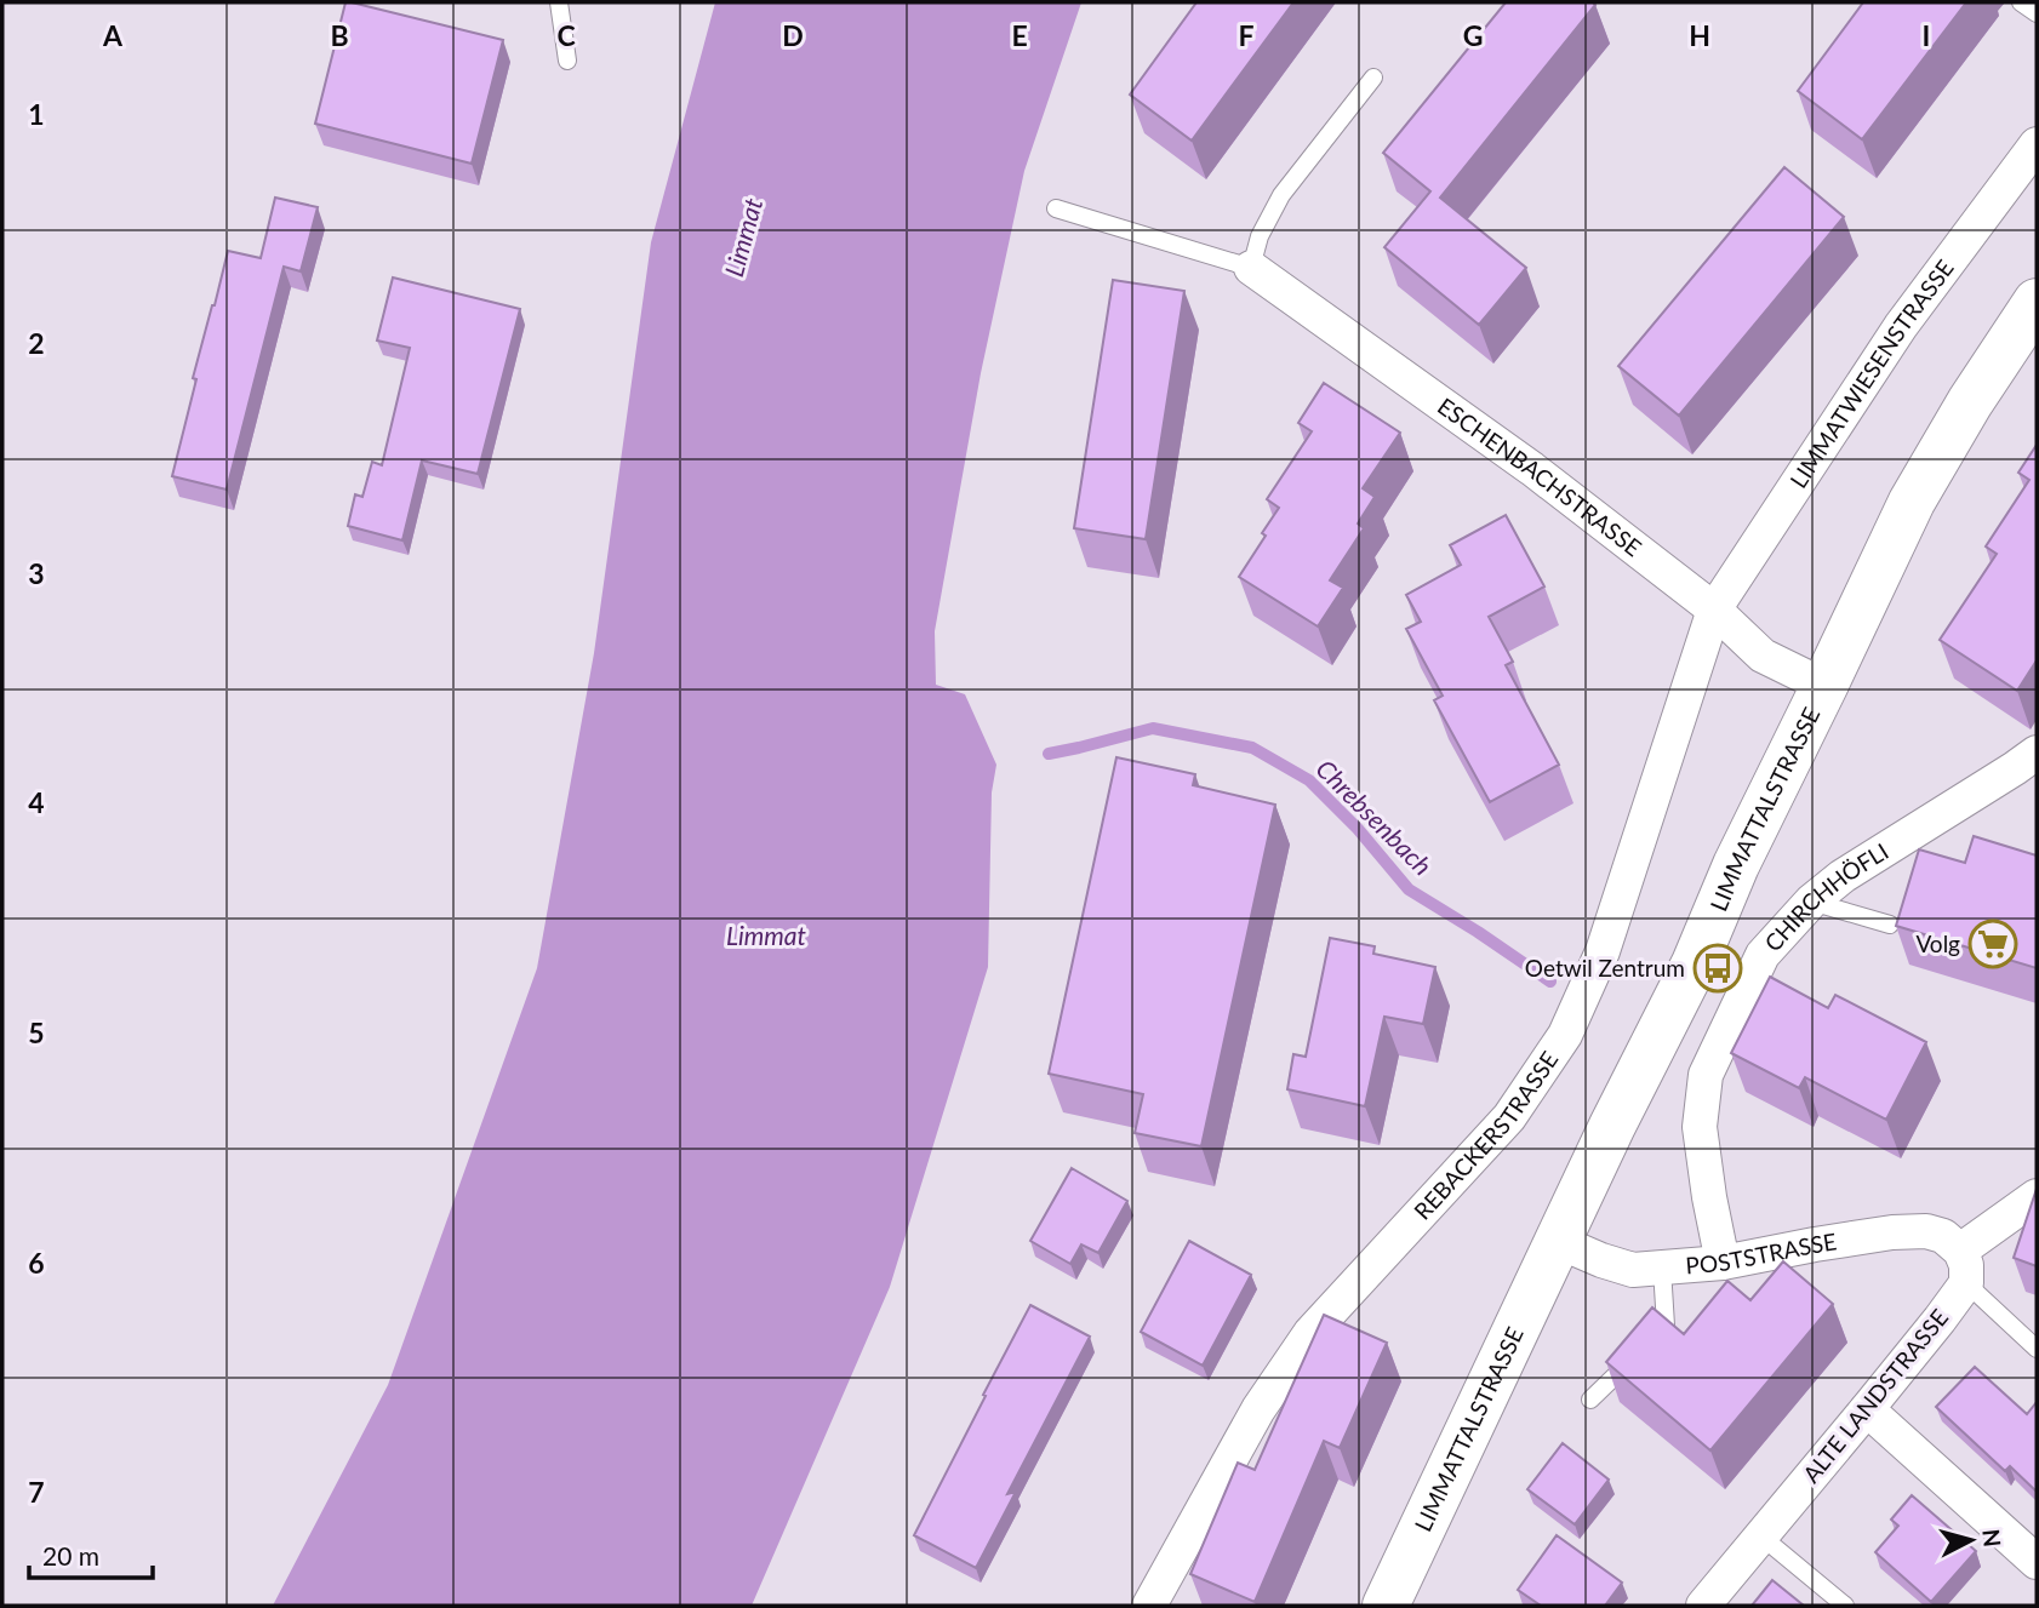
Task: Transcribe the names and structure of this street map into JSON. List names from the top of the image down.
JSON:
{
  "streets": {
    "main road": ["LIMMATTALSTRASSE"],
    "street": [
      "LIMMATWIESENSTRASSE",
      "ESCHENBACHSTRASSE",
      "CHIRCHHÖFLI",
      "REBACKERSTRASSE",
      "POSTSTRASSE",
      "ALTE LANDSTRASSE"
    ]
  },
  "crossings": [
    ["LIMMATWIESENSTRASSE", "ESCHENBACHSTRASSE"],
    ["LIMMATWIESENSTRASSE", "REBACKERSTRASSE"],
    ["ESCHENBACHSTRASSE", "LIMMATTALSTRASSE"],
    ["ESCHENBACHSTRASSE", "REBACKERSTRASSE"],
    ["LIMMATTALSTRASSE", "POSTSTRASSE"],
    ["CHIRCHHÖFLI", "POSTSTRASSE"],
    ["POSTSTRASSE", "ALTE LANDSTRASSE"]
  ],
  "water": ["Limmat", "Chrebsenbach"],
  "places": {
    "supermarket": ["Volg"],
    "bus stop": ["Oetwil Zentrum"]
  },
  "scale_bar": "20 m",
  "north": "right",
  "grid": {
    "columns": [
      "A",
      "B",
      "C",
      "D",
      "E",
      "F",
      "G",
      "H",
      "I"
    ],
    "rows": [
      "1",
      "2",
      "3",
      "4",
      "5",
      "6",
      "7"
    ]
  }
}
